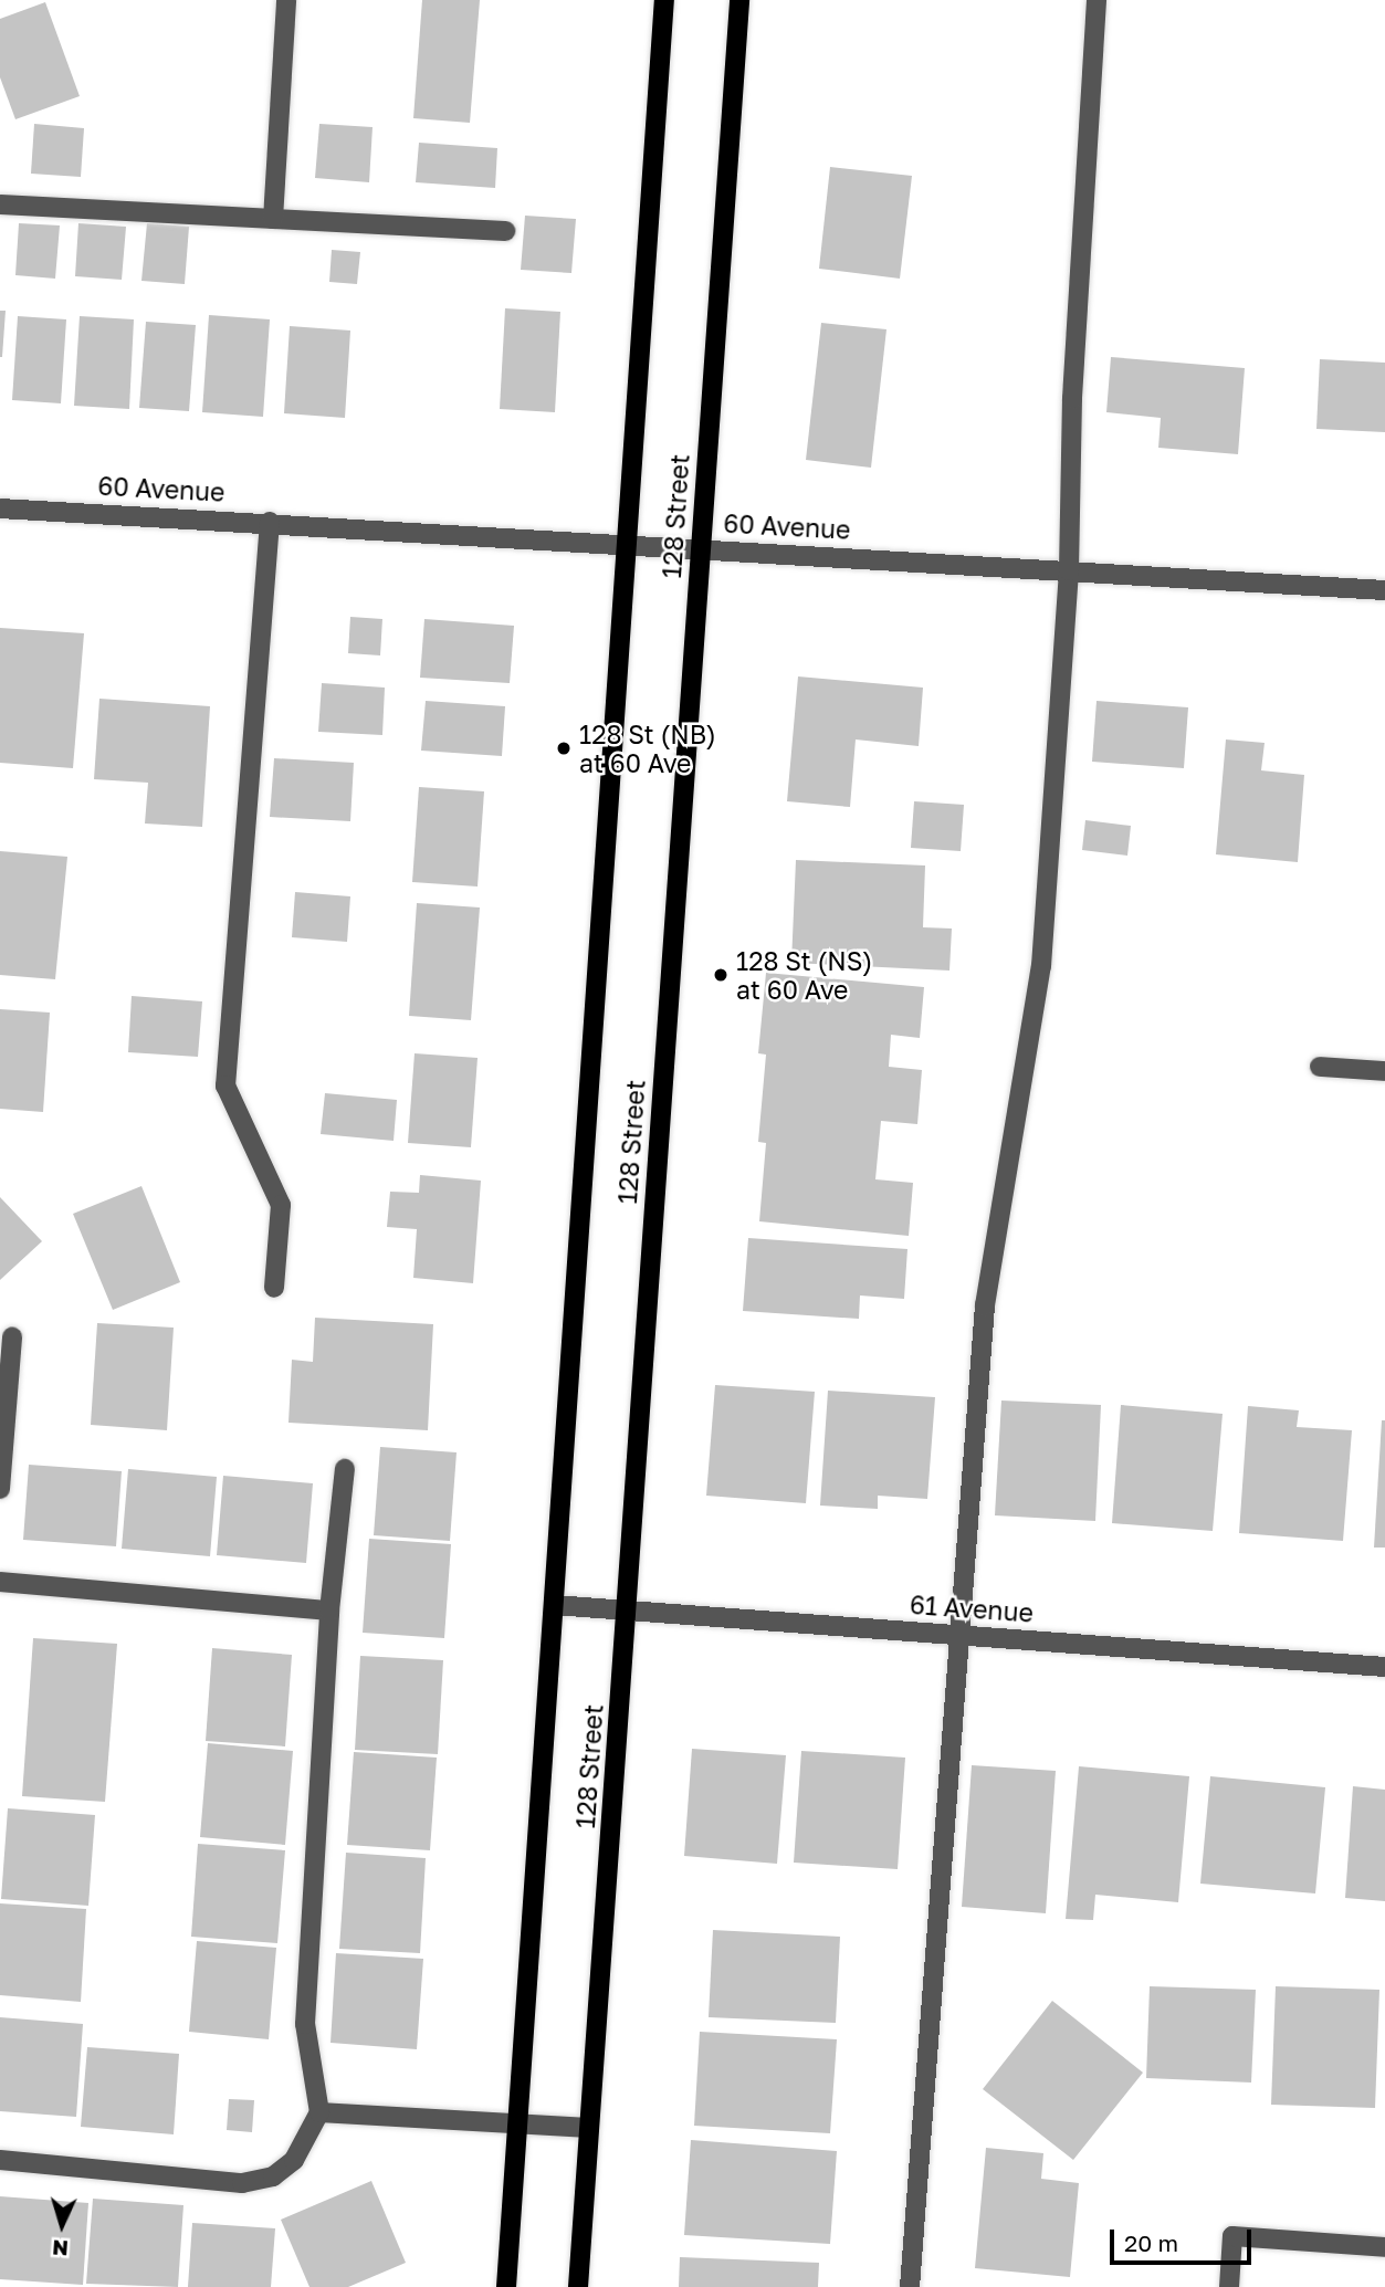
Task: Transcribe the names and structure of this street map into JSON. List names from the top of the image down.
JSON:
{
  "streets": {
    "main road": ["128 Street"],
    "street": ["60 Avenue", "61 Avenue"]
  },
  "crossings": [
    ["60 Avenue", "128 Street"],
    ["128 Street", "61 Avenue"]
  ],
  "places": ["128 St (NB) at 60 Ave", "128 St (NS) at 60 Ave"],
  "scale_bar": "20 m",
  "north": "bottom"
}
